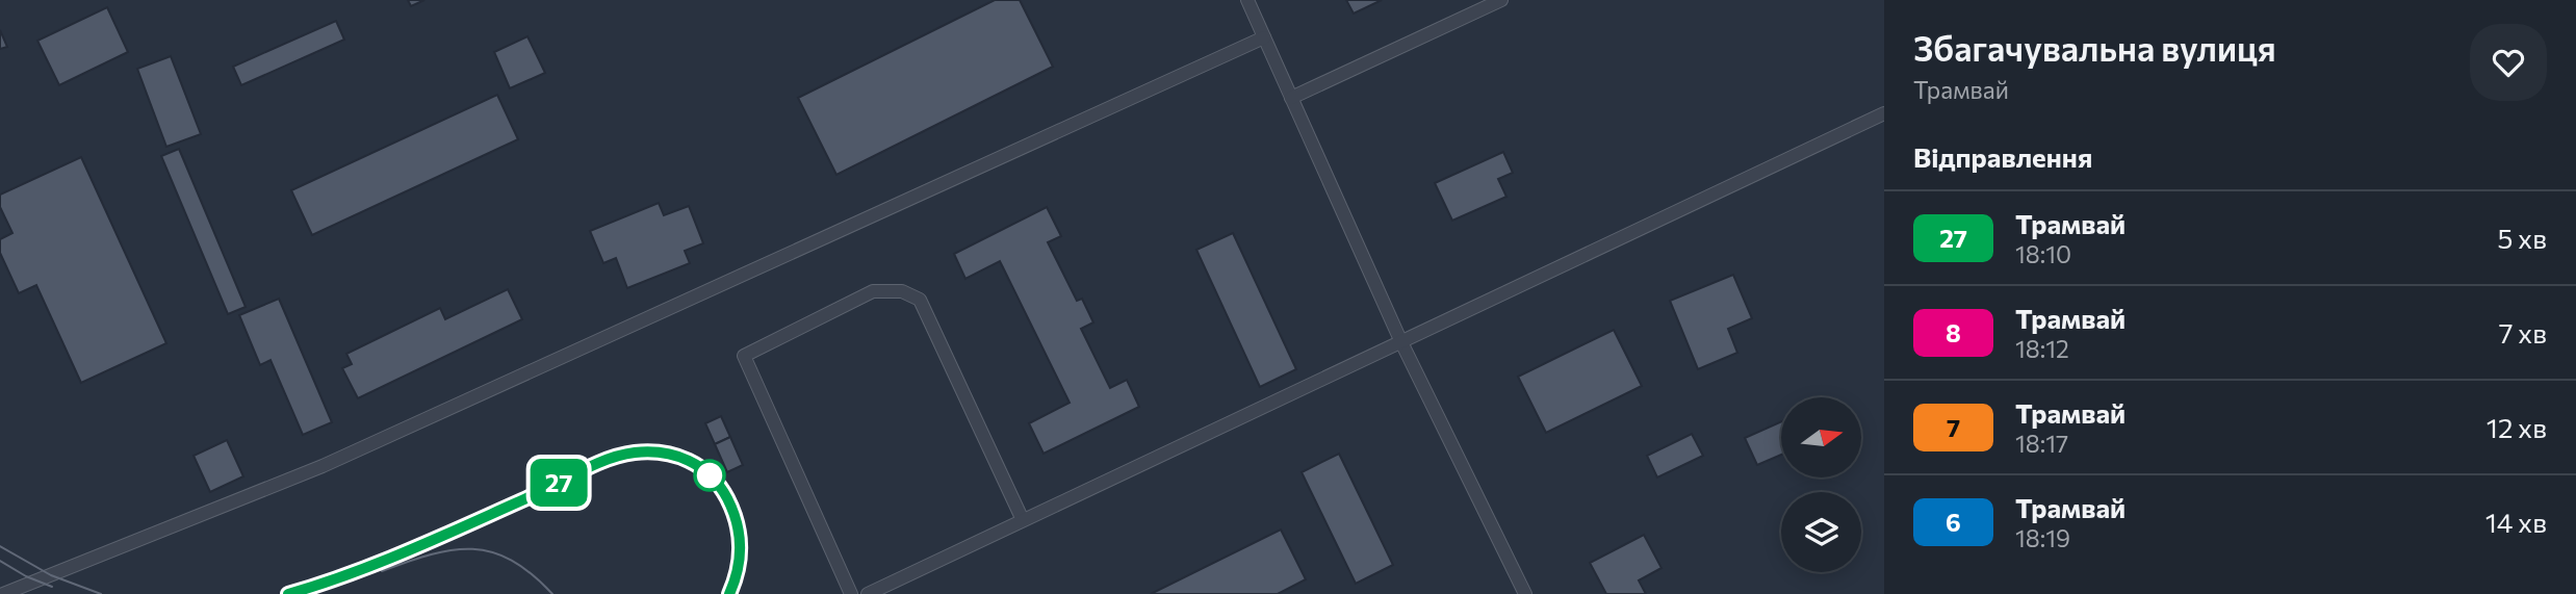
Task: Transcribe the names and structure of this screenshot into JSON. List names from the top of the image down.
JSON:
{
  "lines": ["tram line 27"],
  "north": "right",
  "page": {
    "on_map": "27",
    "heading": [
      ["Збагачувальна вулиця", "Трамвай"],
      "Відправлення"
    ],
    "list": [
      {
        "mark": "27",
        "name": "Трамвай",
        "note": "18:10",
        "value": "5 хв"
      },
      {
        "mark": "8",
        "name": "Трамвай",
        "note": "18:12",
        "value": "7 хв"
      },
      {
        "mark": "7",
        "name": "Трамвай",
        "note": "18:17",
        "value": "12 хв"
      },
      {
        "mark": "6",
        "name": "Трамвай",
        "note": "18:19",
        "value": "14 хв"
      }
    ]
  }
}
